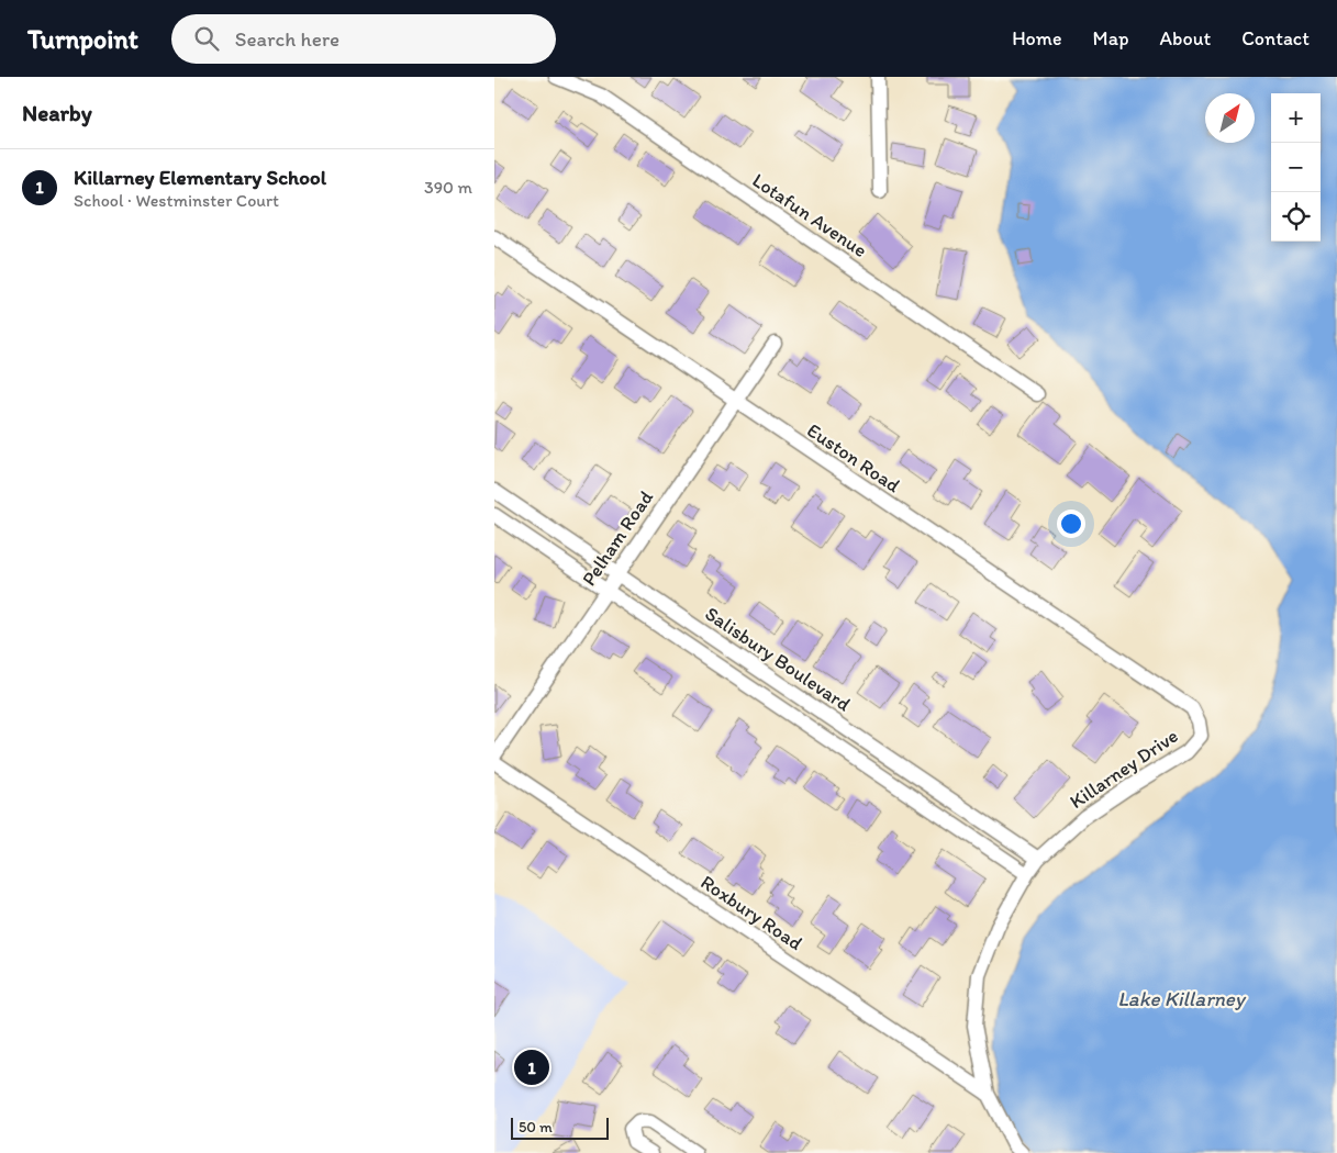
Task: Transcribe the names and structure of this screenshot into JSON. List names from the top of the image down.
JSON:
{
  "streets": {
    "street": [
      "Lotafun Avenue",
      "Euston Road",
      "Pelham Road",
      "Salisbury Boulevard",
      "Killarney Drive",
      "Roxbury Road"
    ]
  },
  "crossings": [
    ["Euston Road", "Pelham Road"],
    ["Euston Road", "Killarney Drive"],
    ["Pelham Road", "Salisbury Boulevard"],
    ["Salisbury Boulevard", "Killarney Drive"],
    ["Killarney Drive", "Roxbury Road"]
  ],
  "water": ["Lake Killarney"],
  "scale_bar": "50 m",
  "north": "top right",
  "page": {
    "header": "Turnpoint",
    "search": "Search here",
    "nav": [
      "Home",
      "Map",
      "About",
      "Contact"
    ],
    "heading": "Nearby",
    "map_buttons": ["+", "−"],
    "list": [
      {
        "mark": "1",
        "name": "Killarney Elementary School",
        "note": "School · Westminster Court",
        "value": "390 m"
      }
    ],
    "pins": "1",
    "scale": "50 m"
  }
}
